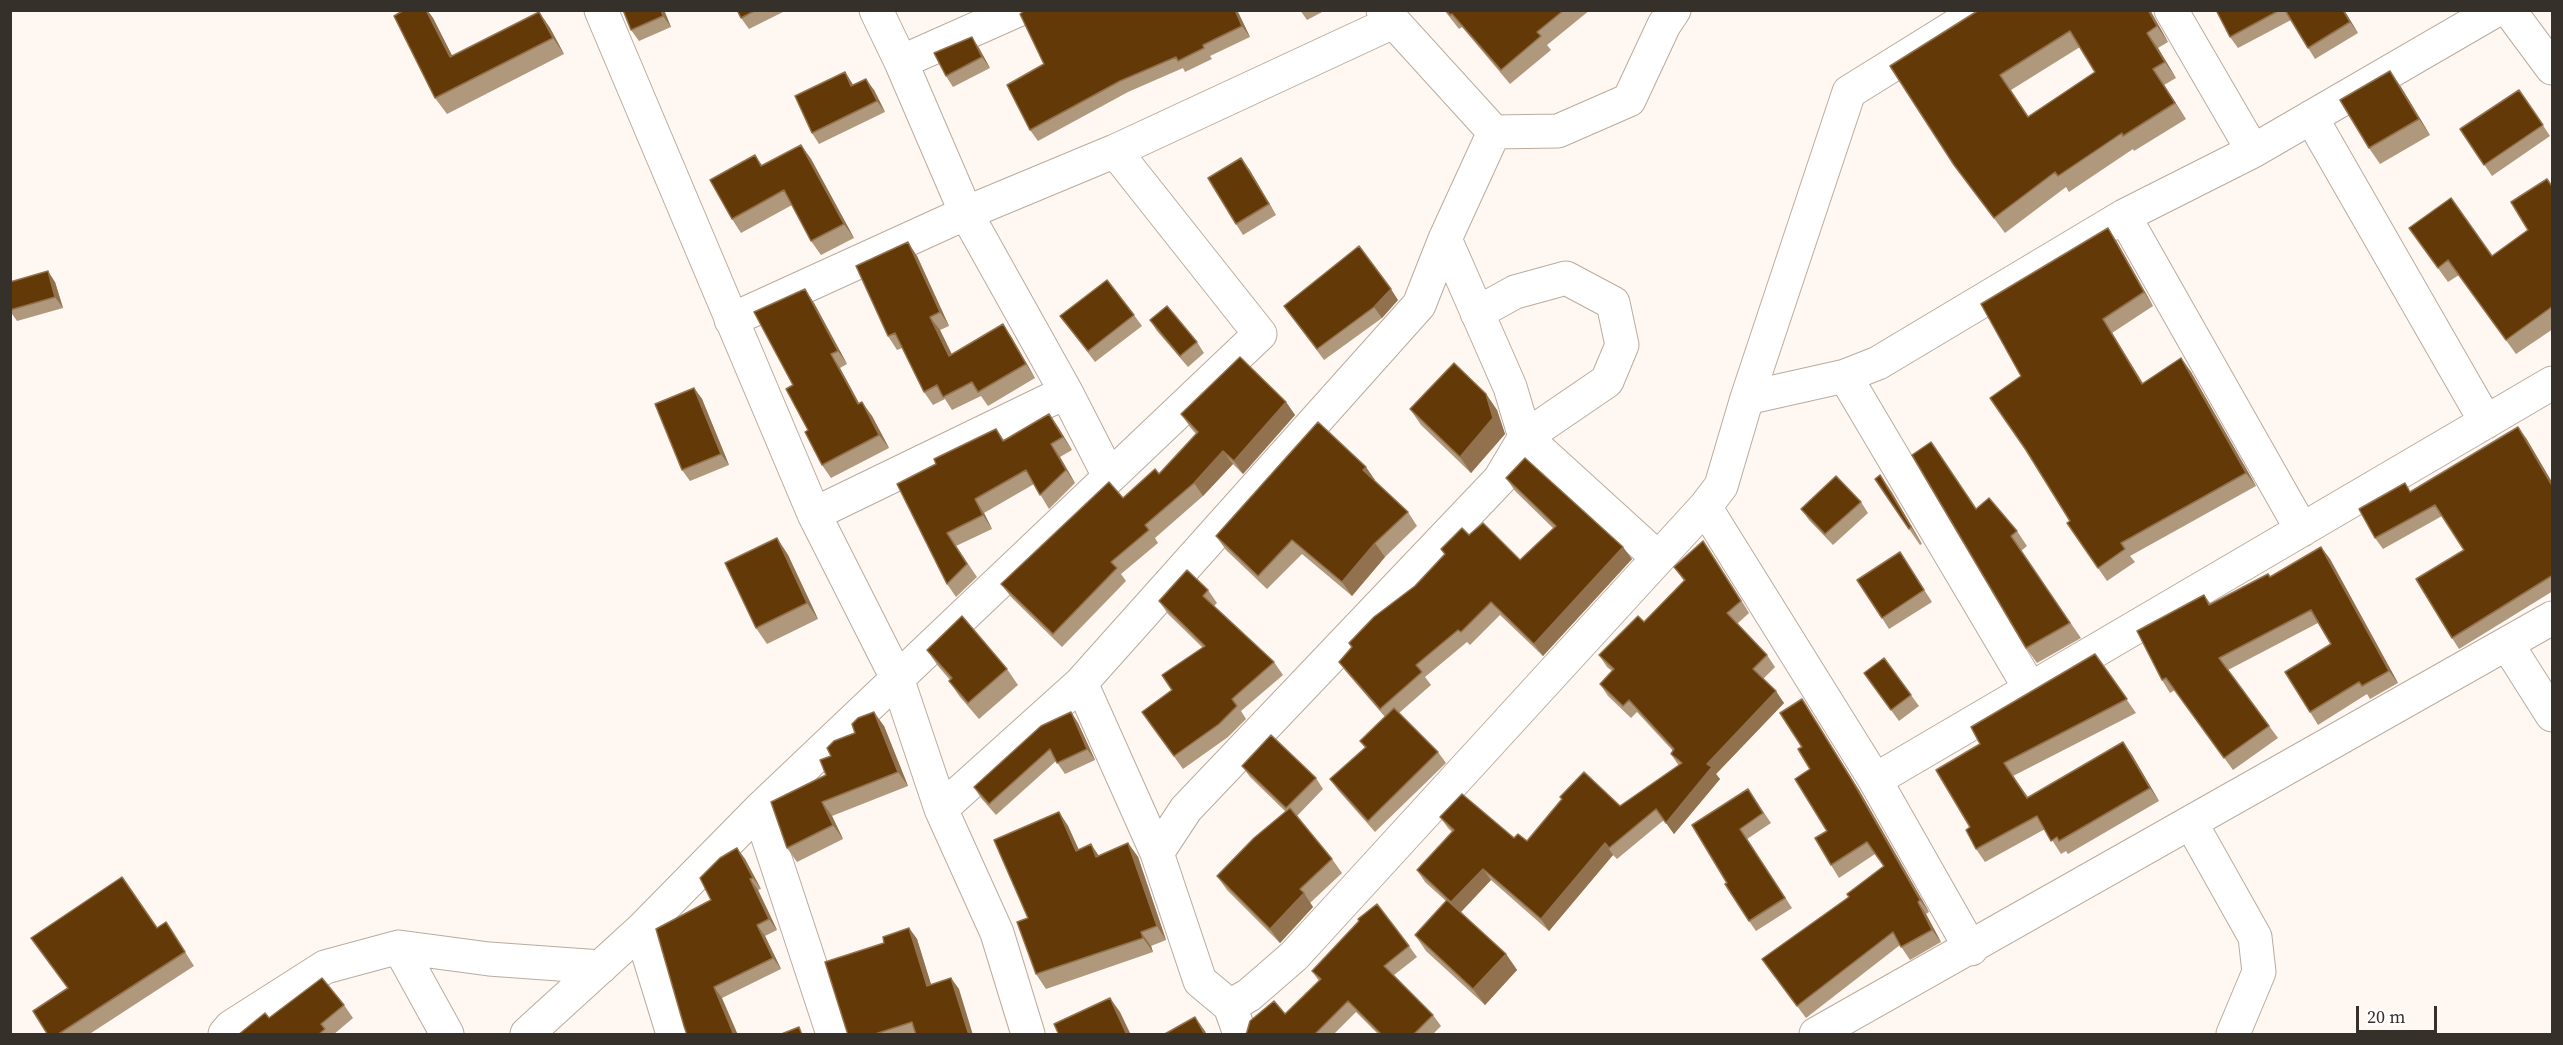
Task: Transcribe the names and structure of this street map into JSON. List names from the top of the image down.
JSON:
{
  "scale_bar": "20 m"
}
